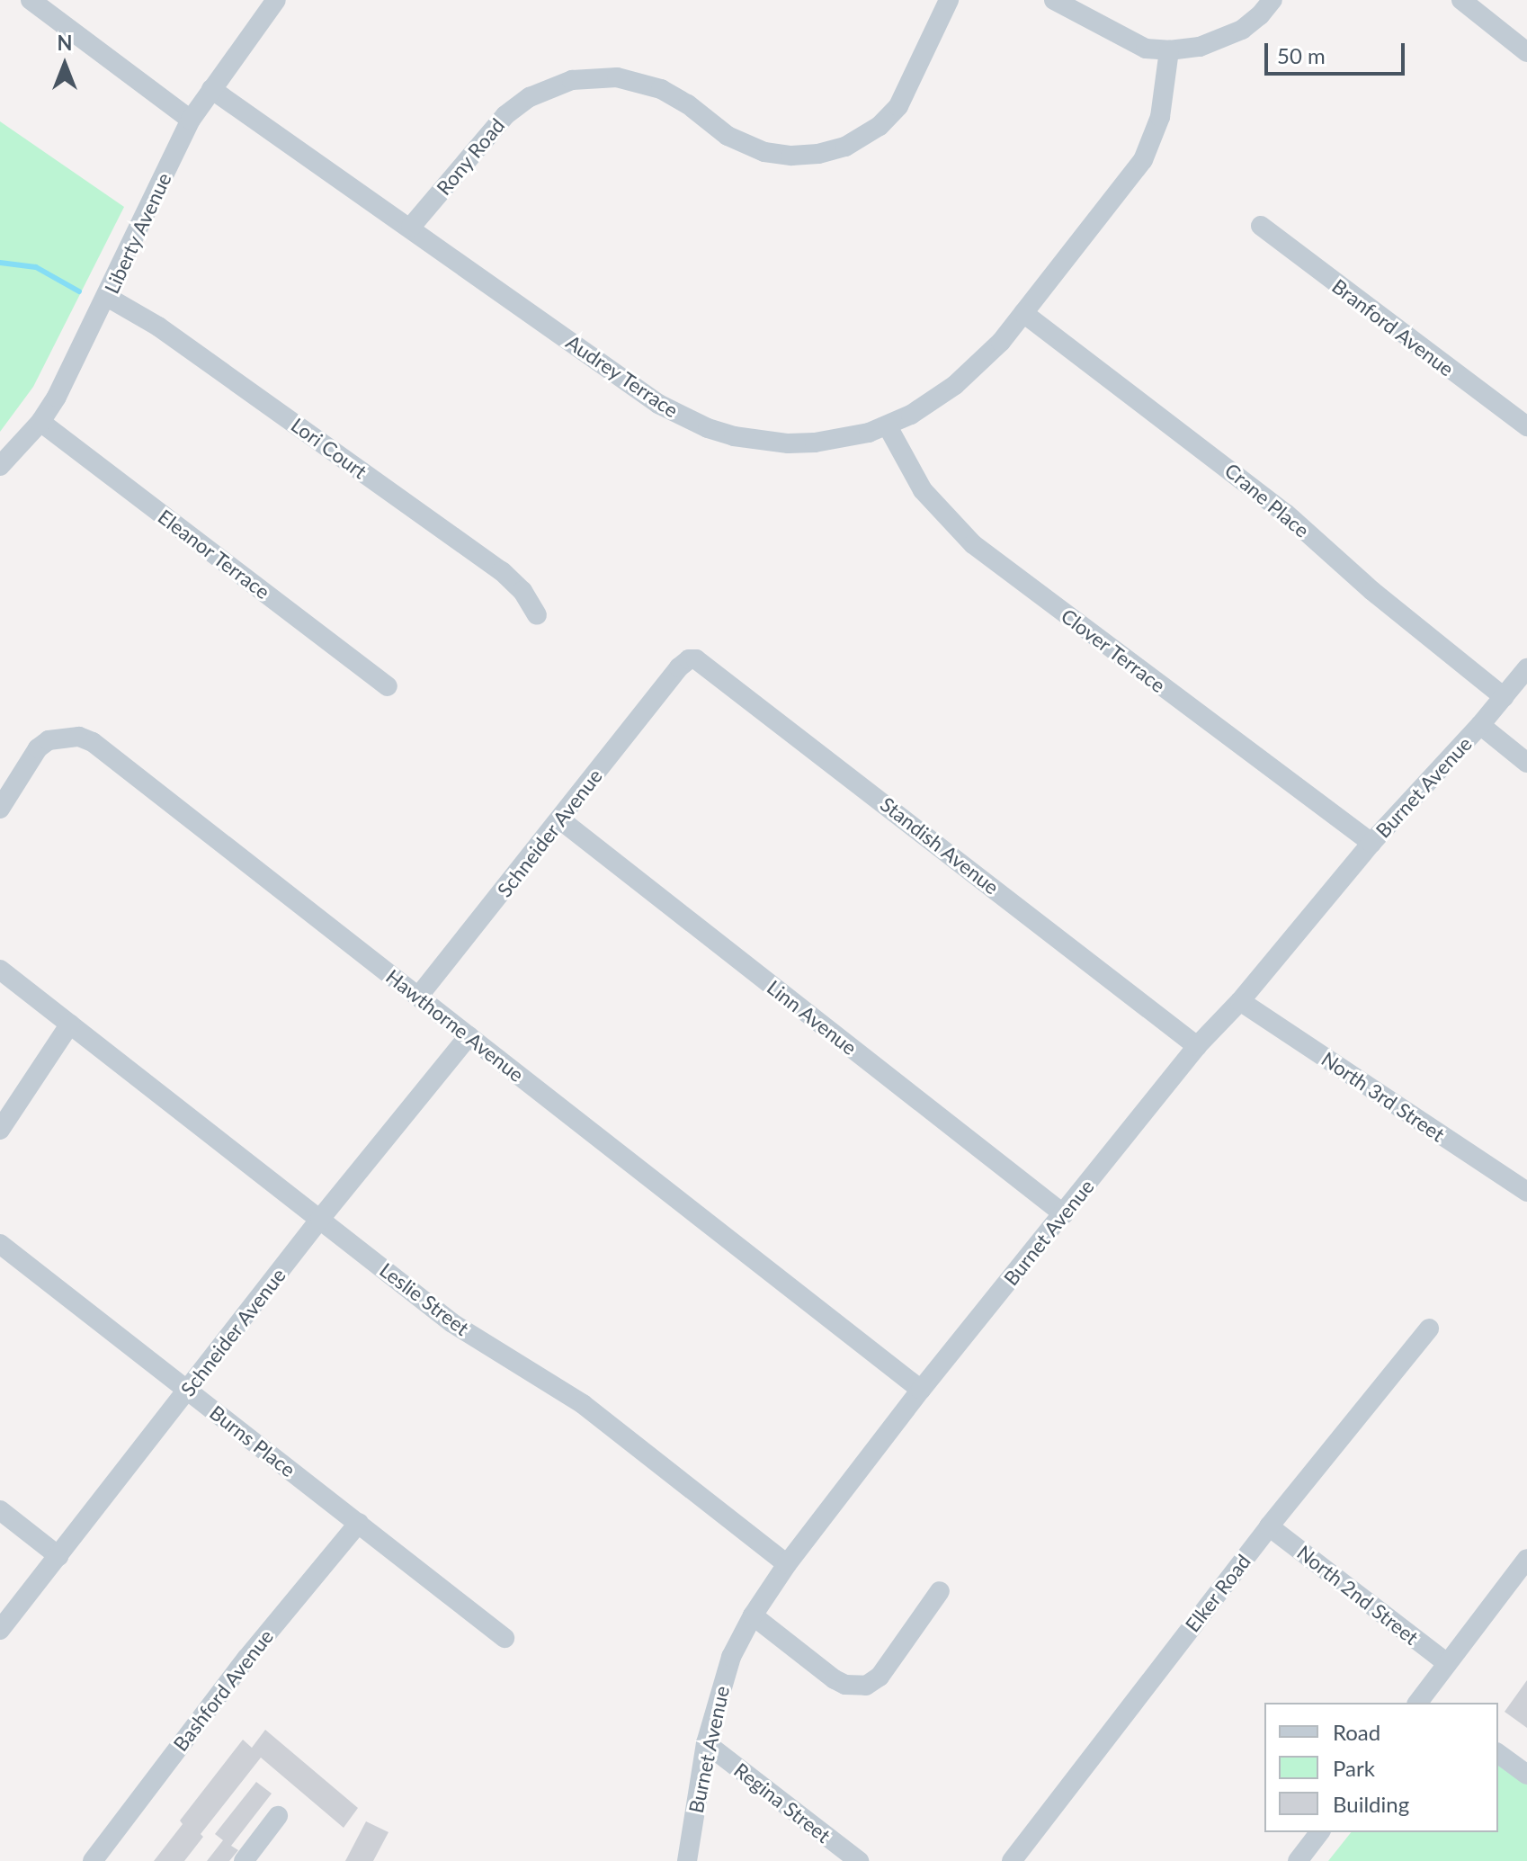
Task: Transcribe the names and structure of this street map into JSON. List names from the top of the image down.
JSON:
{
  "streets": {
    "street": [
      "Rony Road",
      "Liberty Avenue",
      "Branford Avenue",
      "Audrey Terrace",
      "Lori Court",
      "Crane Place",
      "Eleanor Terrace",
      "Clover Terrace",
      "Burnet Avenue",
      "Schneider Avenue",
      "Standish Avenue",
      "Linn Avenue",
      "Hawthorne Avenue",
      "North 3rd Street",
      "Leslie Street",
      "Burns Place",
      "Elker Road",
      "North 2nd Street",
      "Bashford Avenue",
      "Regina Street"
    ]
  },
  "crossings": [
    ["Rony Road", "Audrey Terrace"],
    ["Liberty Avenue", "Audrey Terrace"],
    ["Liberty Avenue", "Lori Court"],
    ["Liberty Avenue", "Eleanor Terrace"],
    ["Audrey Terrace", "Crane Place"],
    ["Audrey Terrace", "Clover Terrace"],
    ["Crane Place", "Burnet Avenue"],
    ["Clover Terrace", "Burnet Avenue"],
    ["Burnet Avenue", "Standish Avenue"],
    ["Burnet Avenue", "Linn Avenue"],
    ["Burnet Avenue", "Hawthorne Avenue"],
    ["Burnet Avenue", "North 3rd Street"],
    ["Burnet Avenue", "Leslie Street"],
    ["Burnet Avenue", "Regina Street"],
    ["Schneider Avenue", "Standish Avenue"],
    ["Schneider Avenue", "Linn Avenue"],
    ["Schneider Avenue", "Hawthorne Avenue"],
    ["Schneider Avenue", "Leslie Street"],
    ["Schneider Avenue", "Burns Place"],
    ["Burns Place", "Bashford Avenue"],
    ["Elker Road", "North 2nd Street"]
  ],
  "legend": ["Road", "Park", "Building"],
  "scale_bar": "50 m",
  "north": "top"
}
